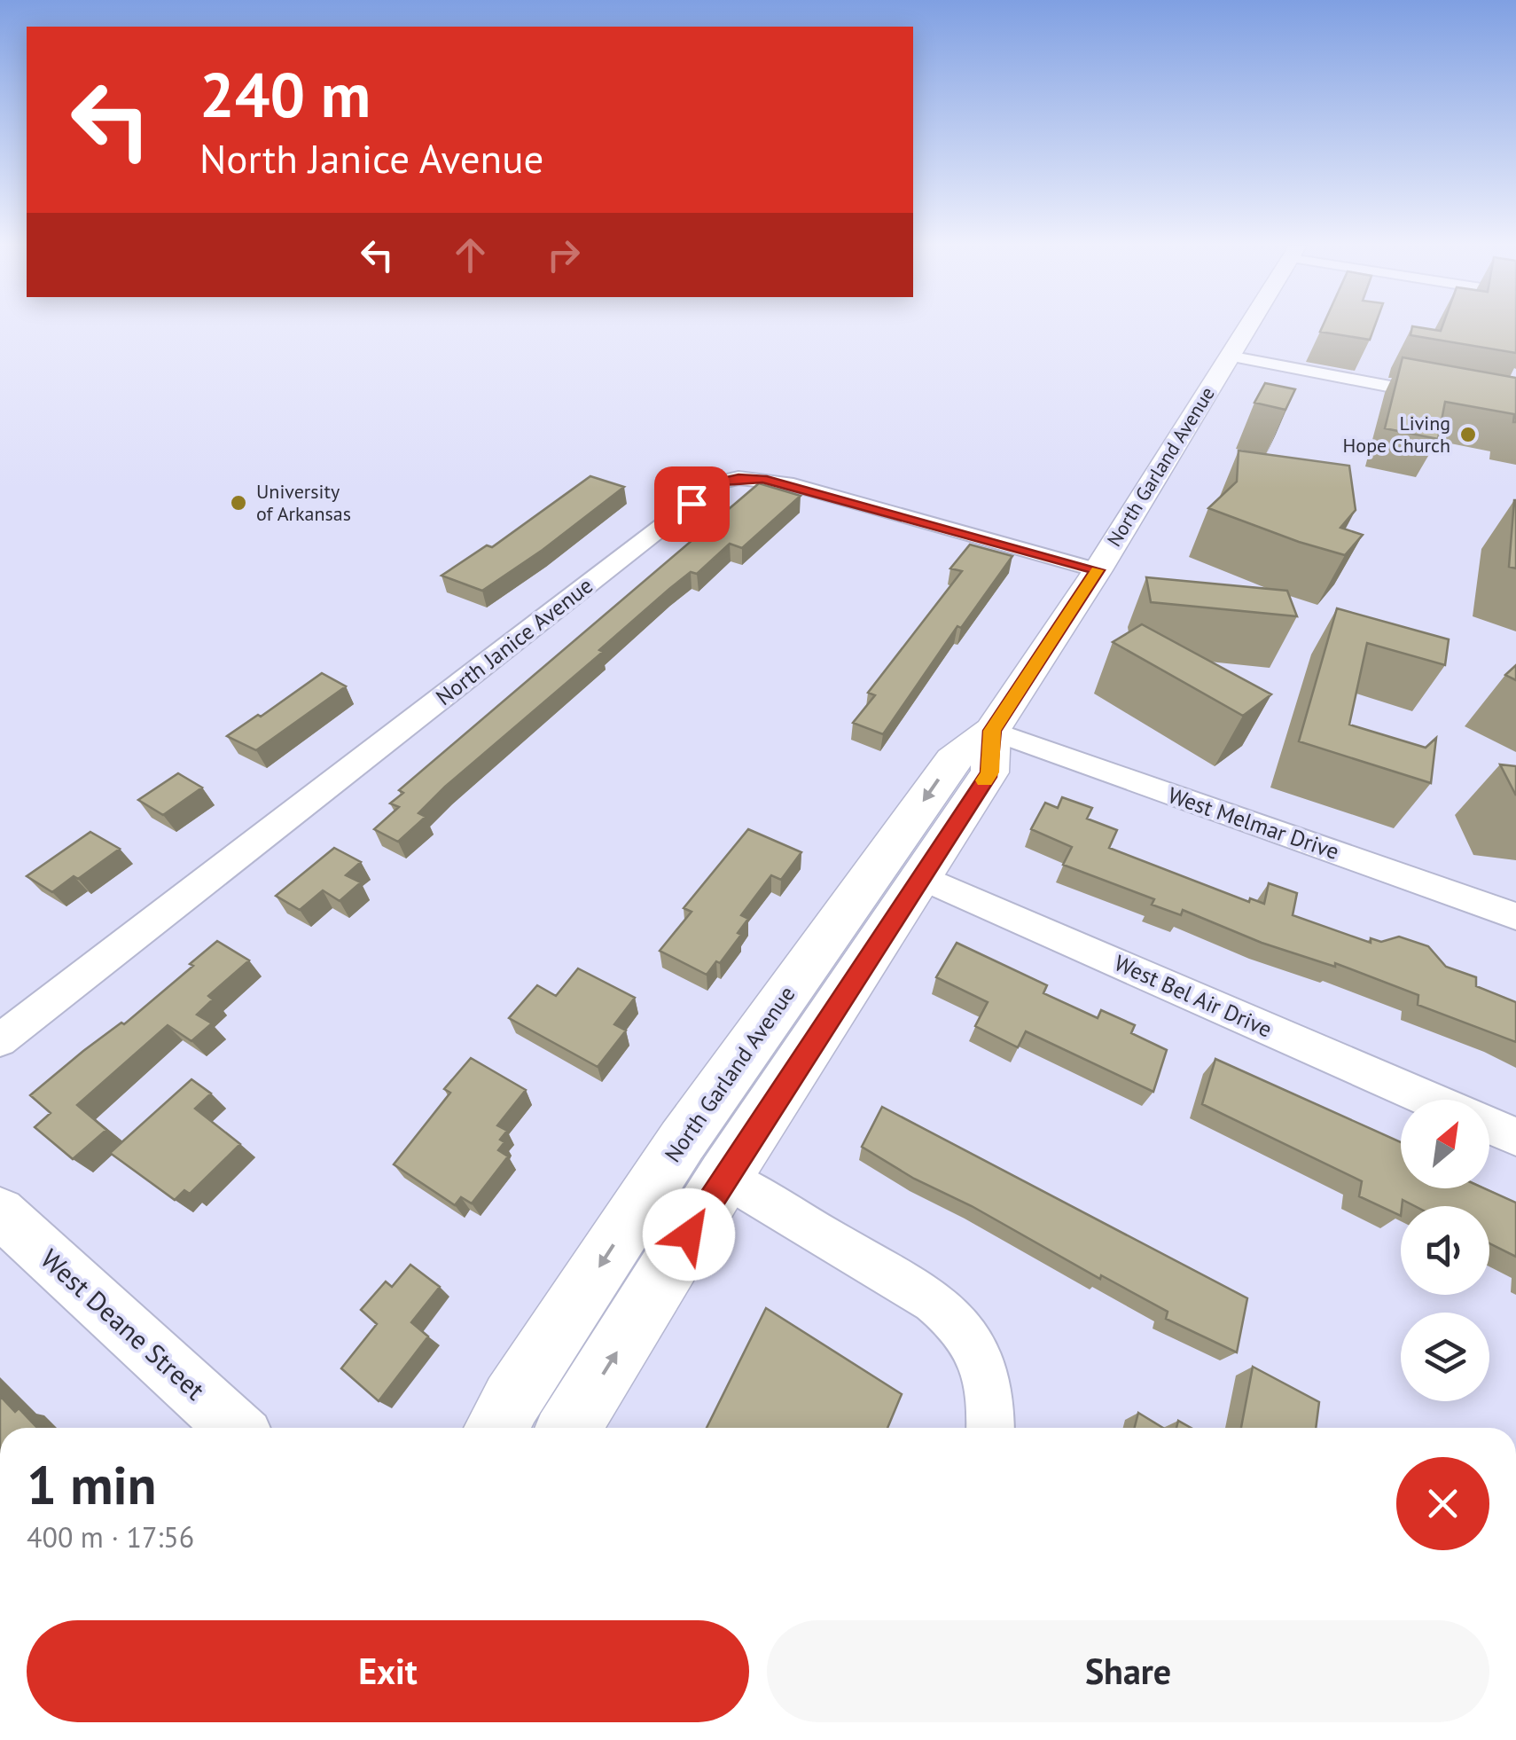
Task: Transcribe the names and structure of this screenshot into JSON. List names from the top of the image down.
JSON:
{
  "streets": {
    "main road": ["North Garland Avenue"],
    "street": [
      "North Janice Avenue",
      "West Melmar Drive",
      "West Bel Air Drive",
      "West Deane Street"
    ]
  },
  "crossings": [
    ["North Garland Avenue", "North Janice Avenue"],
    ["North Garland Avenue", "West Melmar Drive"],
    ["North Garland Avenue", "West Bel Air Drive"]
  ],
  "places": ["Living Hope Church", "University of Arkansas"],
  "north": "top right",
  "page": {
    "turn": ["240 m", "North Janice Avenue"],
    "heading": ["1 min", "400 m · 17:56"],
    "buttons": ["Exit", "Share"]
  }
}
